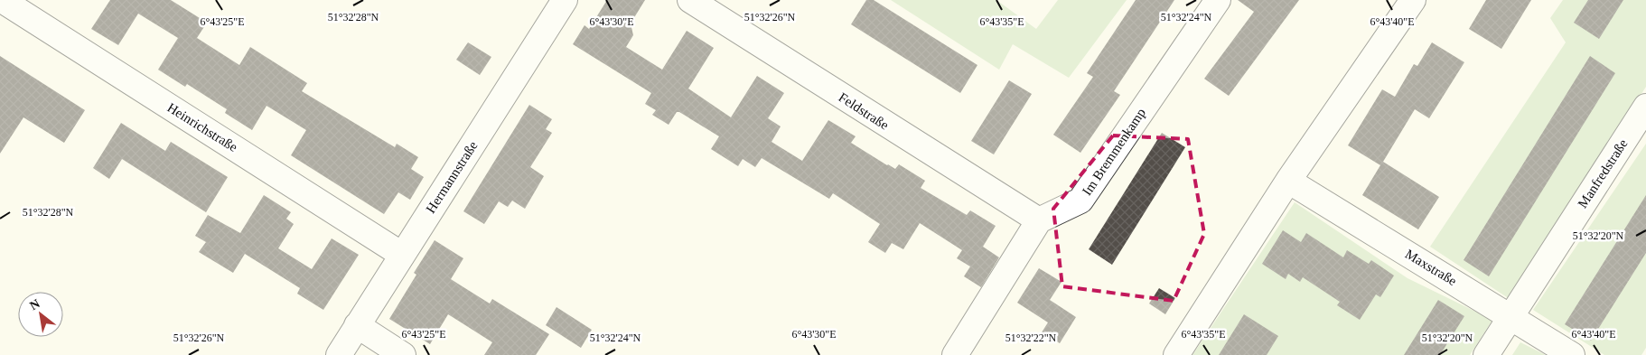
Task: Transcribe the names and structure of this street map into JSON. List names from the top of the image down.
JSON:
{
  "streets": {
    "street": [
      "Feldstraße",
      "Heinrichstraße",
      "Im Bremmenkamp",
      "Manfredstraße",
      "Hermannstraße",
      "Maxstraße"
    ]
  },
  "crossings": [
    ["Feldstraße", "Im Bremmenkamp"],
    ["Heinrichstraße", "Hermannstraße"],
    ["Manfredstraße", "Maxstraße"]
  ],
  "north": "top left",
  "coordinates": [
    "51°32'28\"N",
    "51°32'26\"N",
    "51°32'24\"N",
    "6°43'25\"E",
    "6°43'30\"E",
    "6°43'35\"E",
    "6°43'40\"E",
    "51°32'20\"N",
    "51°32'22\"N"
  ]
}
